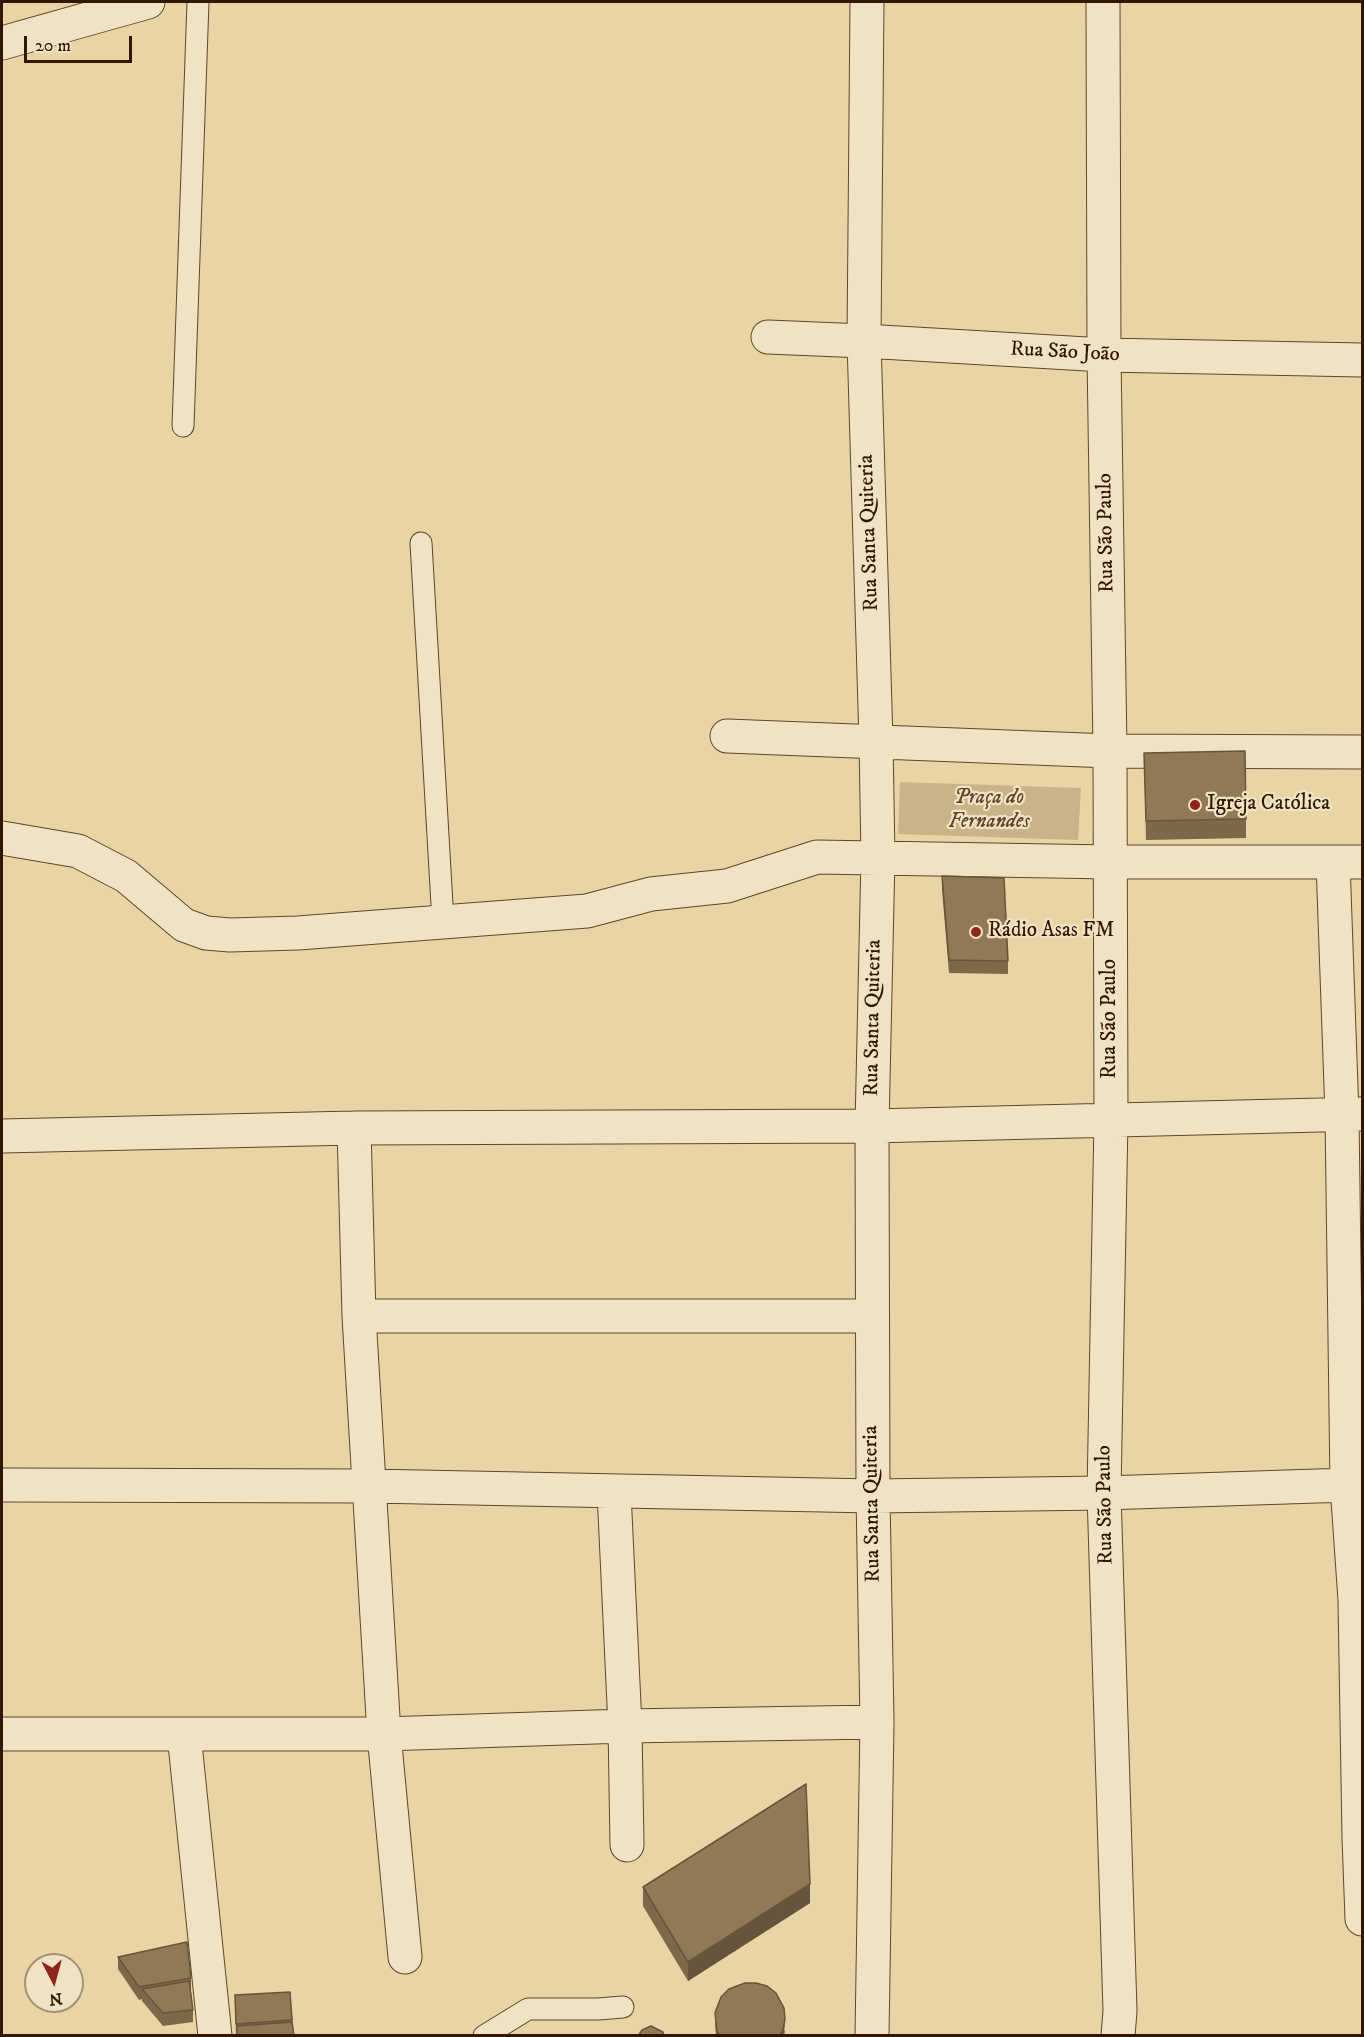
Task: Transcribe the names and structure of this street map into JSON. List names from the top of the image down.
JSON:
{
  "streets": {
    "street": ["Rua São João", "Rua Santa Quiteria", "Rua São Paulo"]
  },
  "crossings": [
    ["Rua São João", "Rua Santa Quiteria"],
    ["Rua São João", "Rua São Paulo"]
  ],
  "parks": ["Praça do Fernandes"],
  "places": ["Igreja Católica", "Rádio Asas FM"],
  "scale_bar": "20 m",
  "north": "bottom"
}
